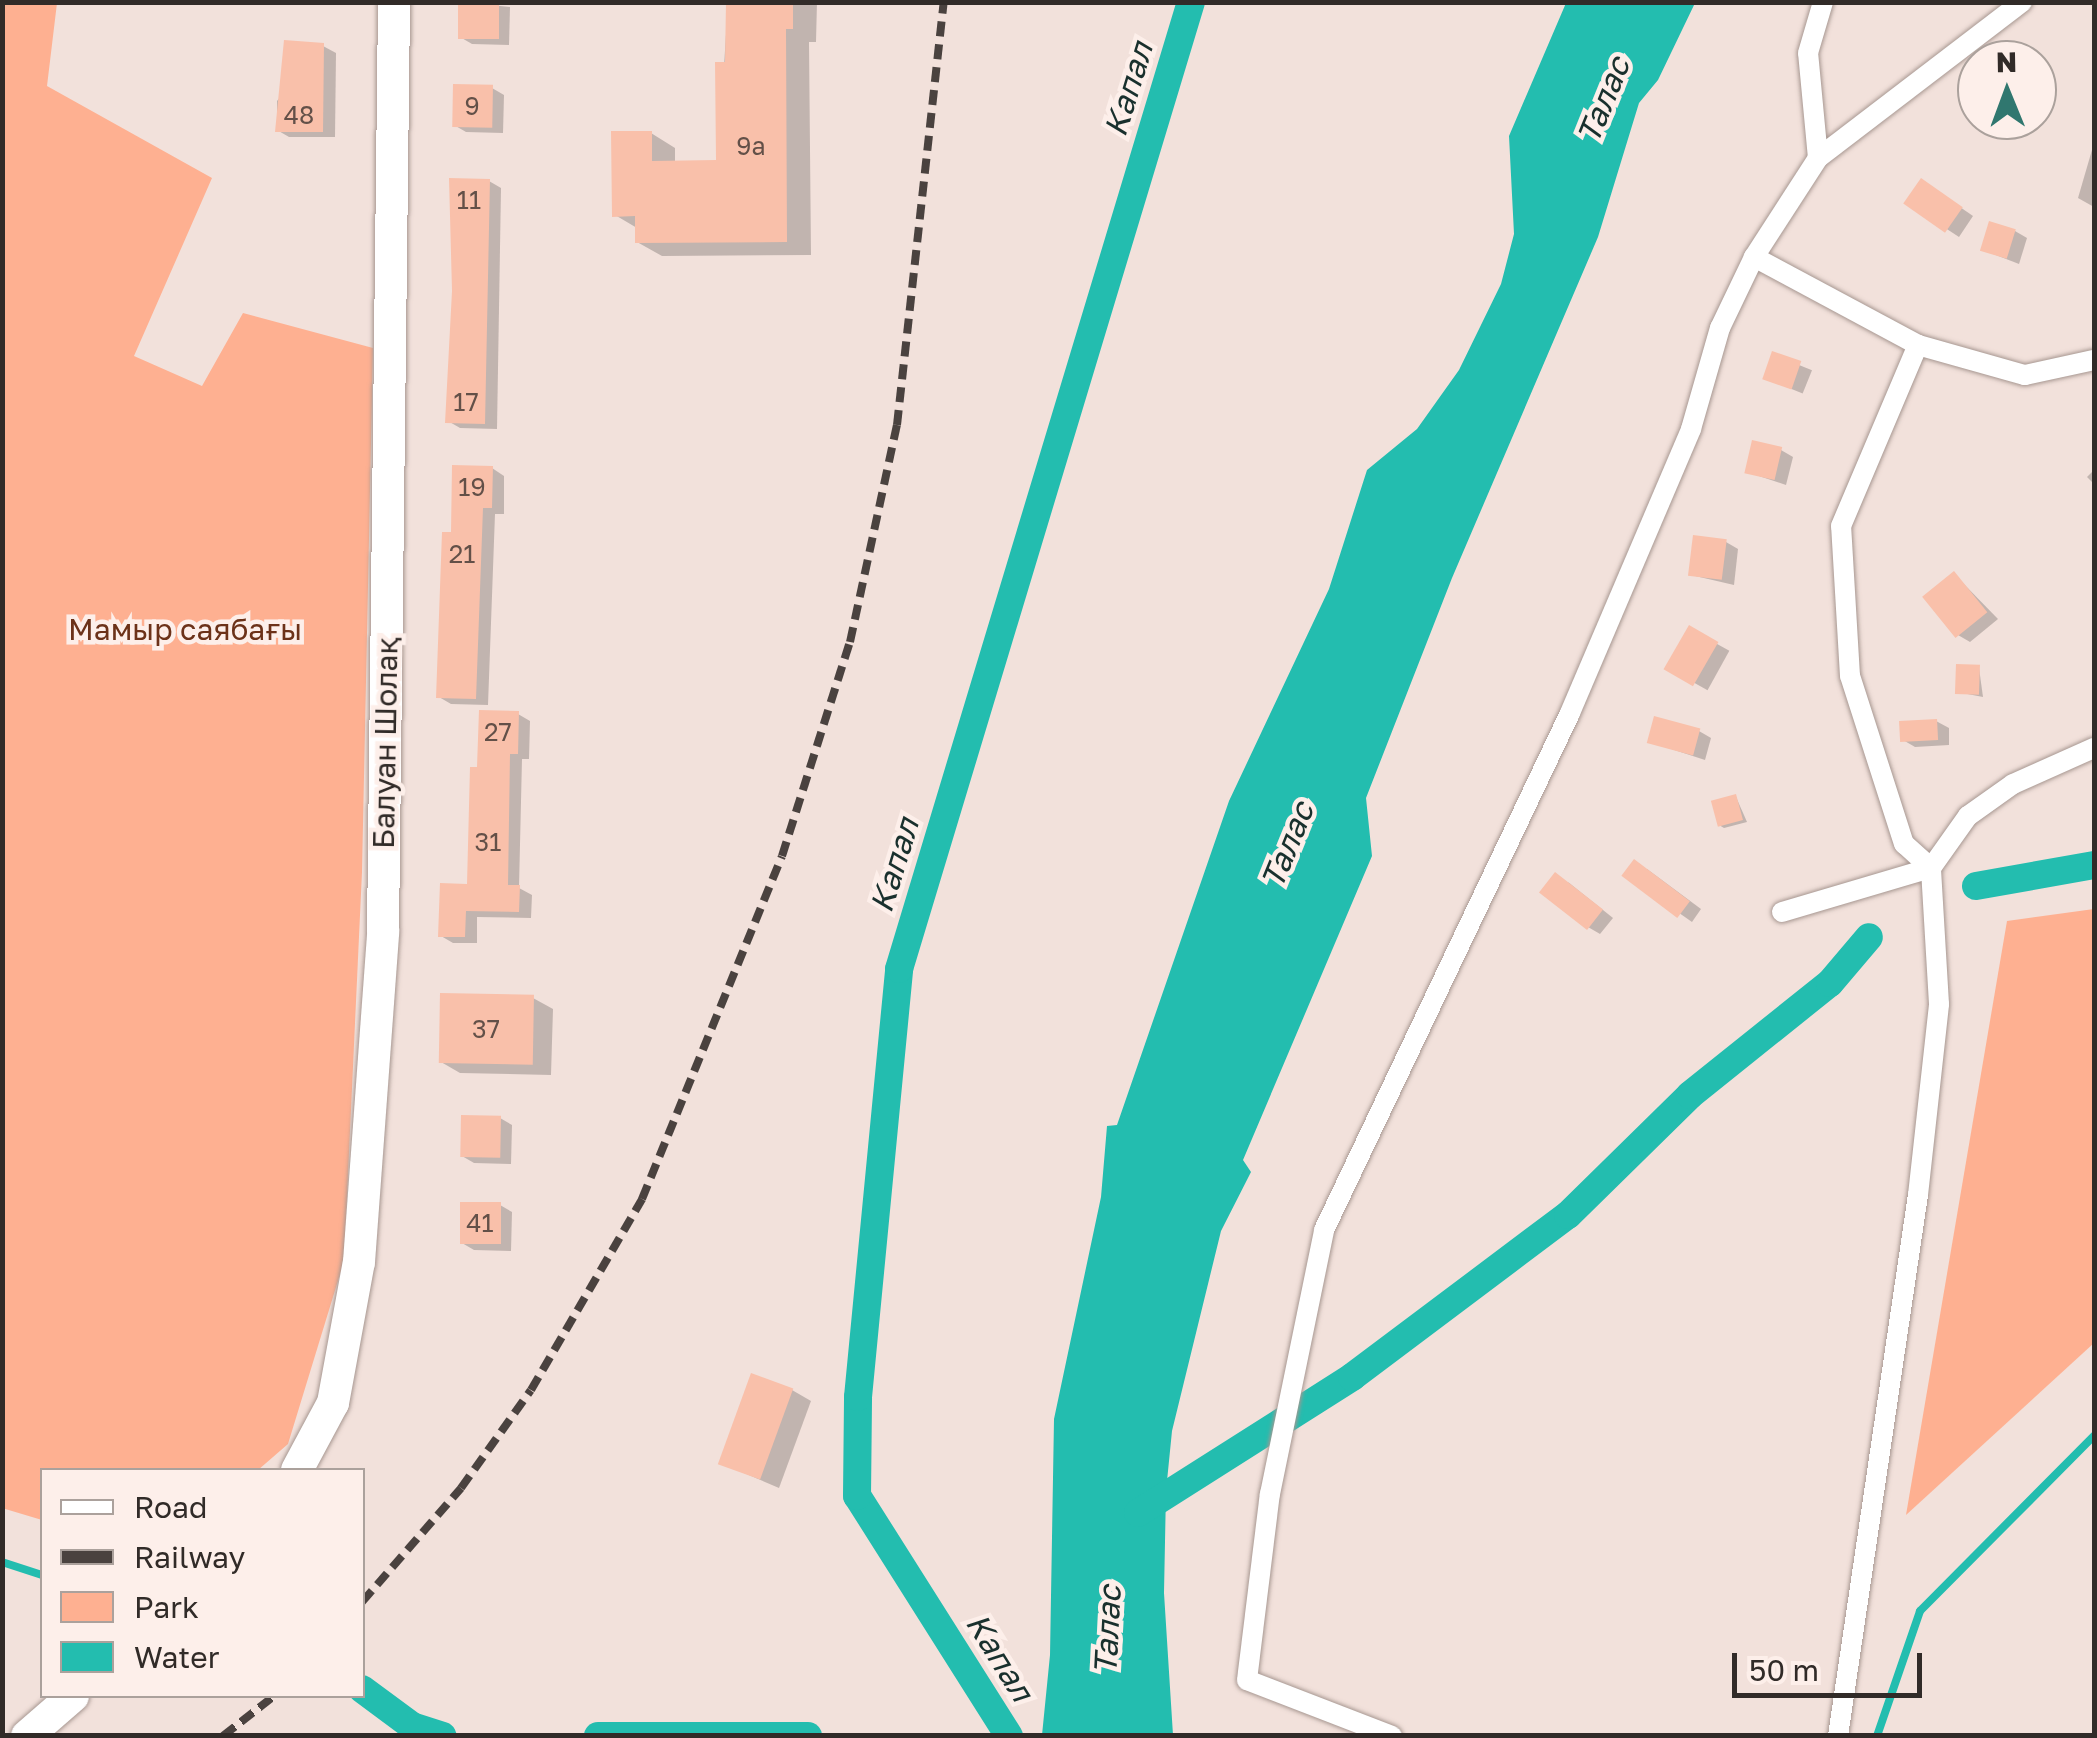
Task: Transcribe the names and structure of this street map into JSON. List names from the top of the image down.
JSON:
{
  "streets": {
    "main road": ["Балуан Шолақ"]
  },
  "water": ["Капал", "Талас"],
  "parks": ["Мамыр саябағы"],
  "house_numbers": [
    "9",
    "48",
    "9а",
    "11",
    "17",
    "19",
    "21",
    "27",
    "31",
    "37",
    "41"
  ],
  "legend": [
    "Road",
    "Railway",
    "Park",
    "Water"
  ],
  "scale_bar": "50 m",
  "north": "top"
}
